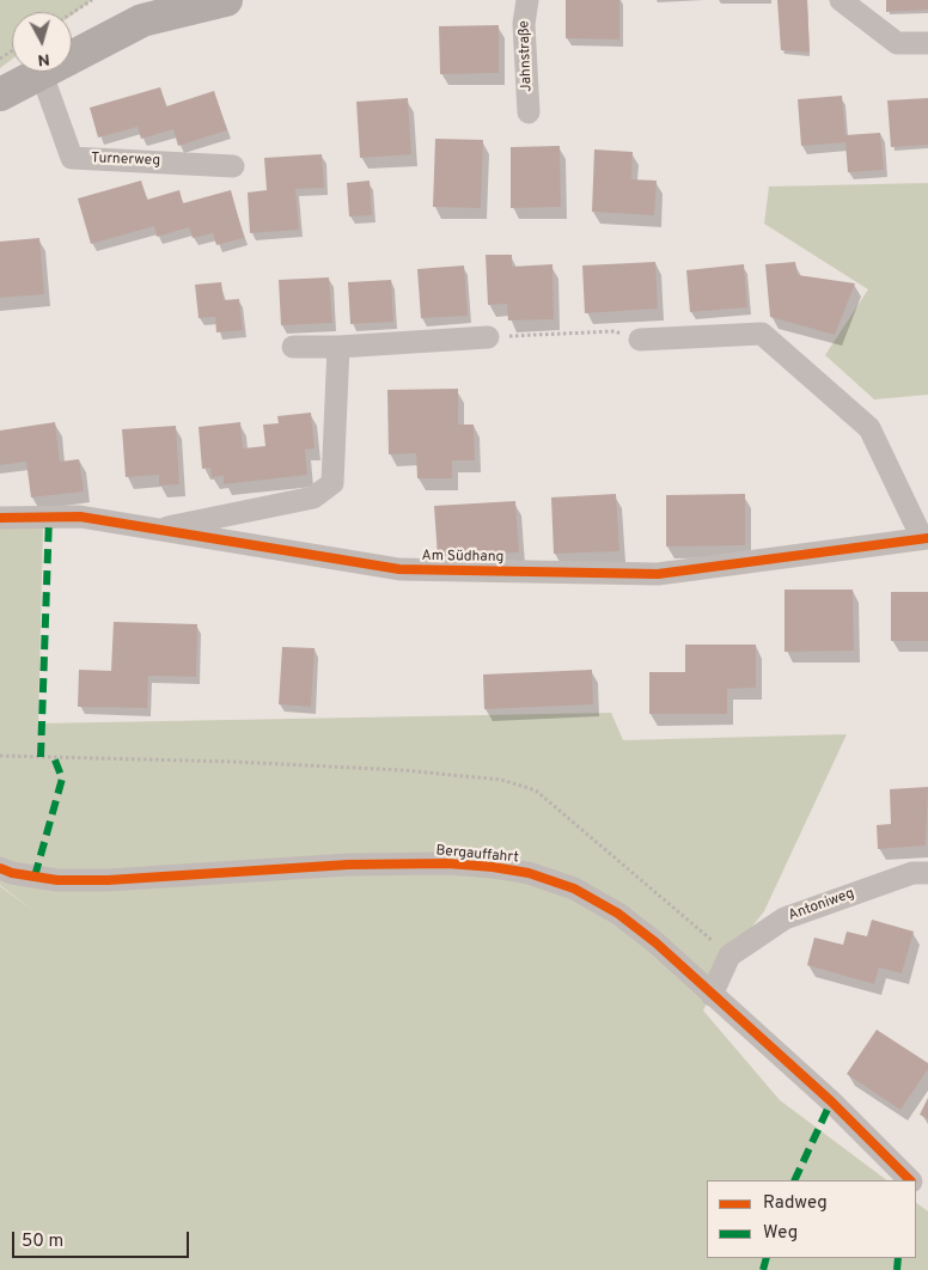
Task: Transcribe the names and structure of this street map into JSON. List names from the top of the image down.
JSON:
{
  "streets": {
    "street": [
      "Jahnstraße",
      "Turnerweg",
      "Am Südhang",
      "Bergauffahrt",
      "Antoniweg"
    ]
  },
  "legend": ["Radweg", "Weg"],
  "scale_bar": "50 m",
  "north": "bottom"
}
